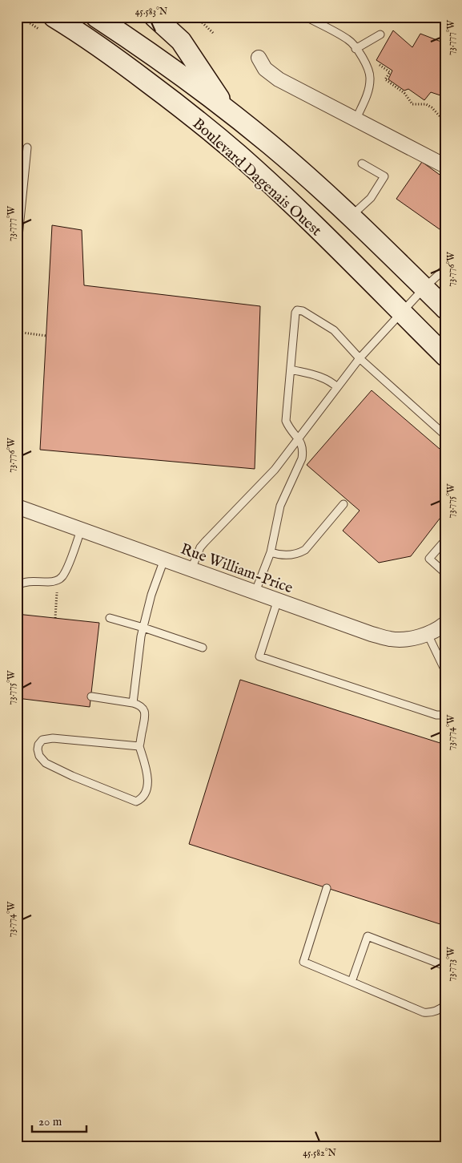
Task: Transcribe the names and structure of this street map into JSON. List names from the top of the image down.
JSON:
{
  "streets": {
    "main road": ["Boulevard Dagenais Ouest"],
    "street": ["Rue William-Price"]
  },
  "scale_bar": "20 m",
  "coordinates": [
    "45.583°N",
    "73.777°W",
    "73.776°W",
    "73.775°W",
    "73.774°W",
    "73.773°W",
    "45.582°N"
  ]
}
